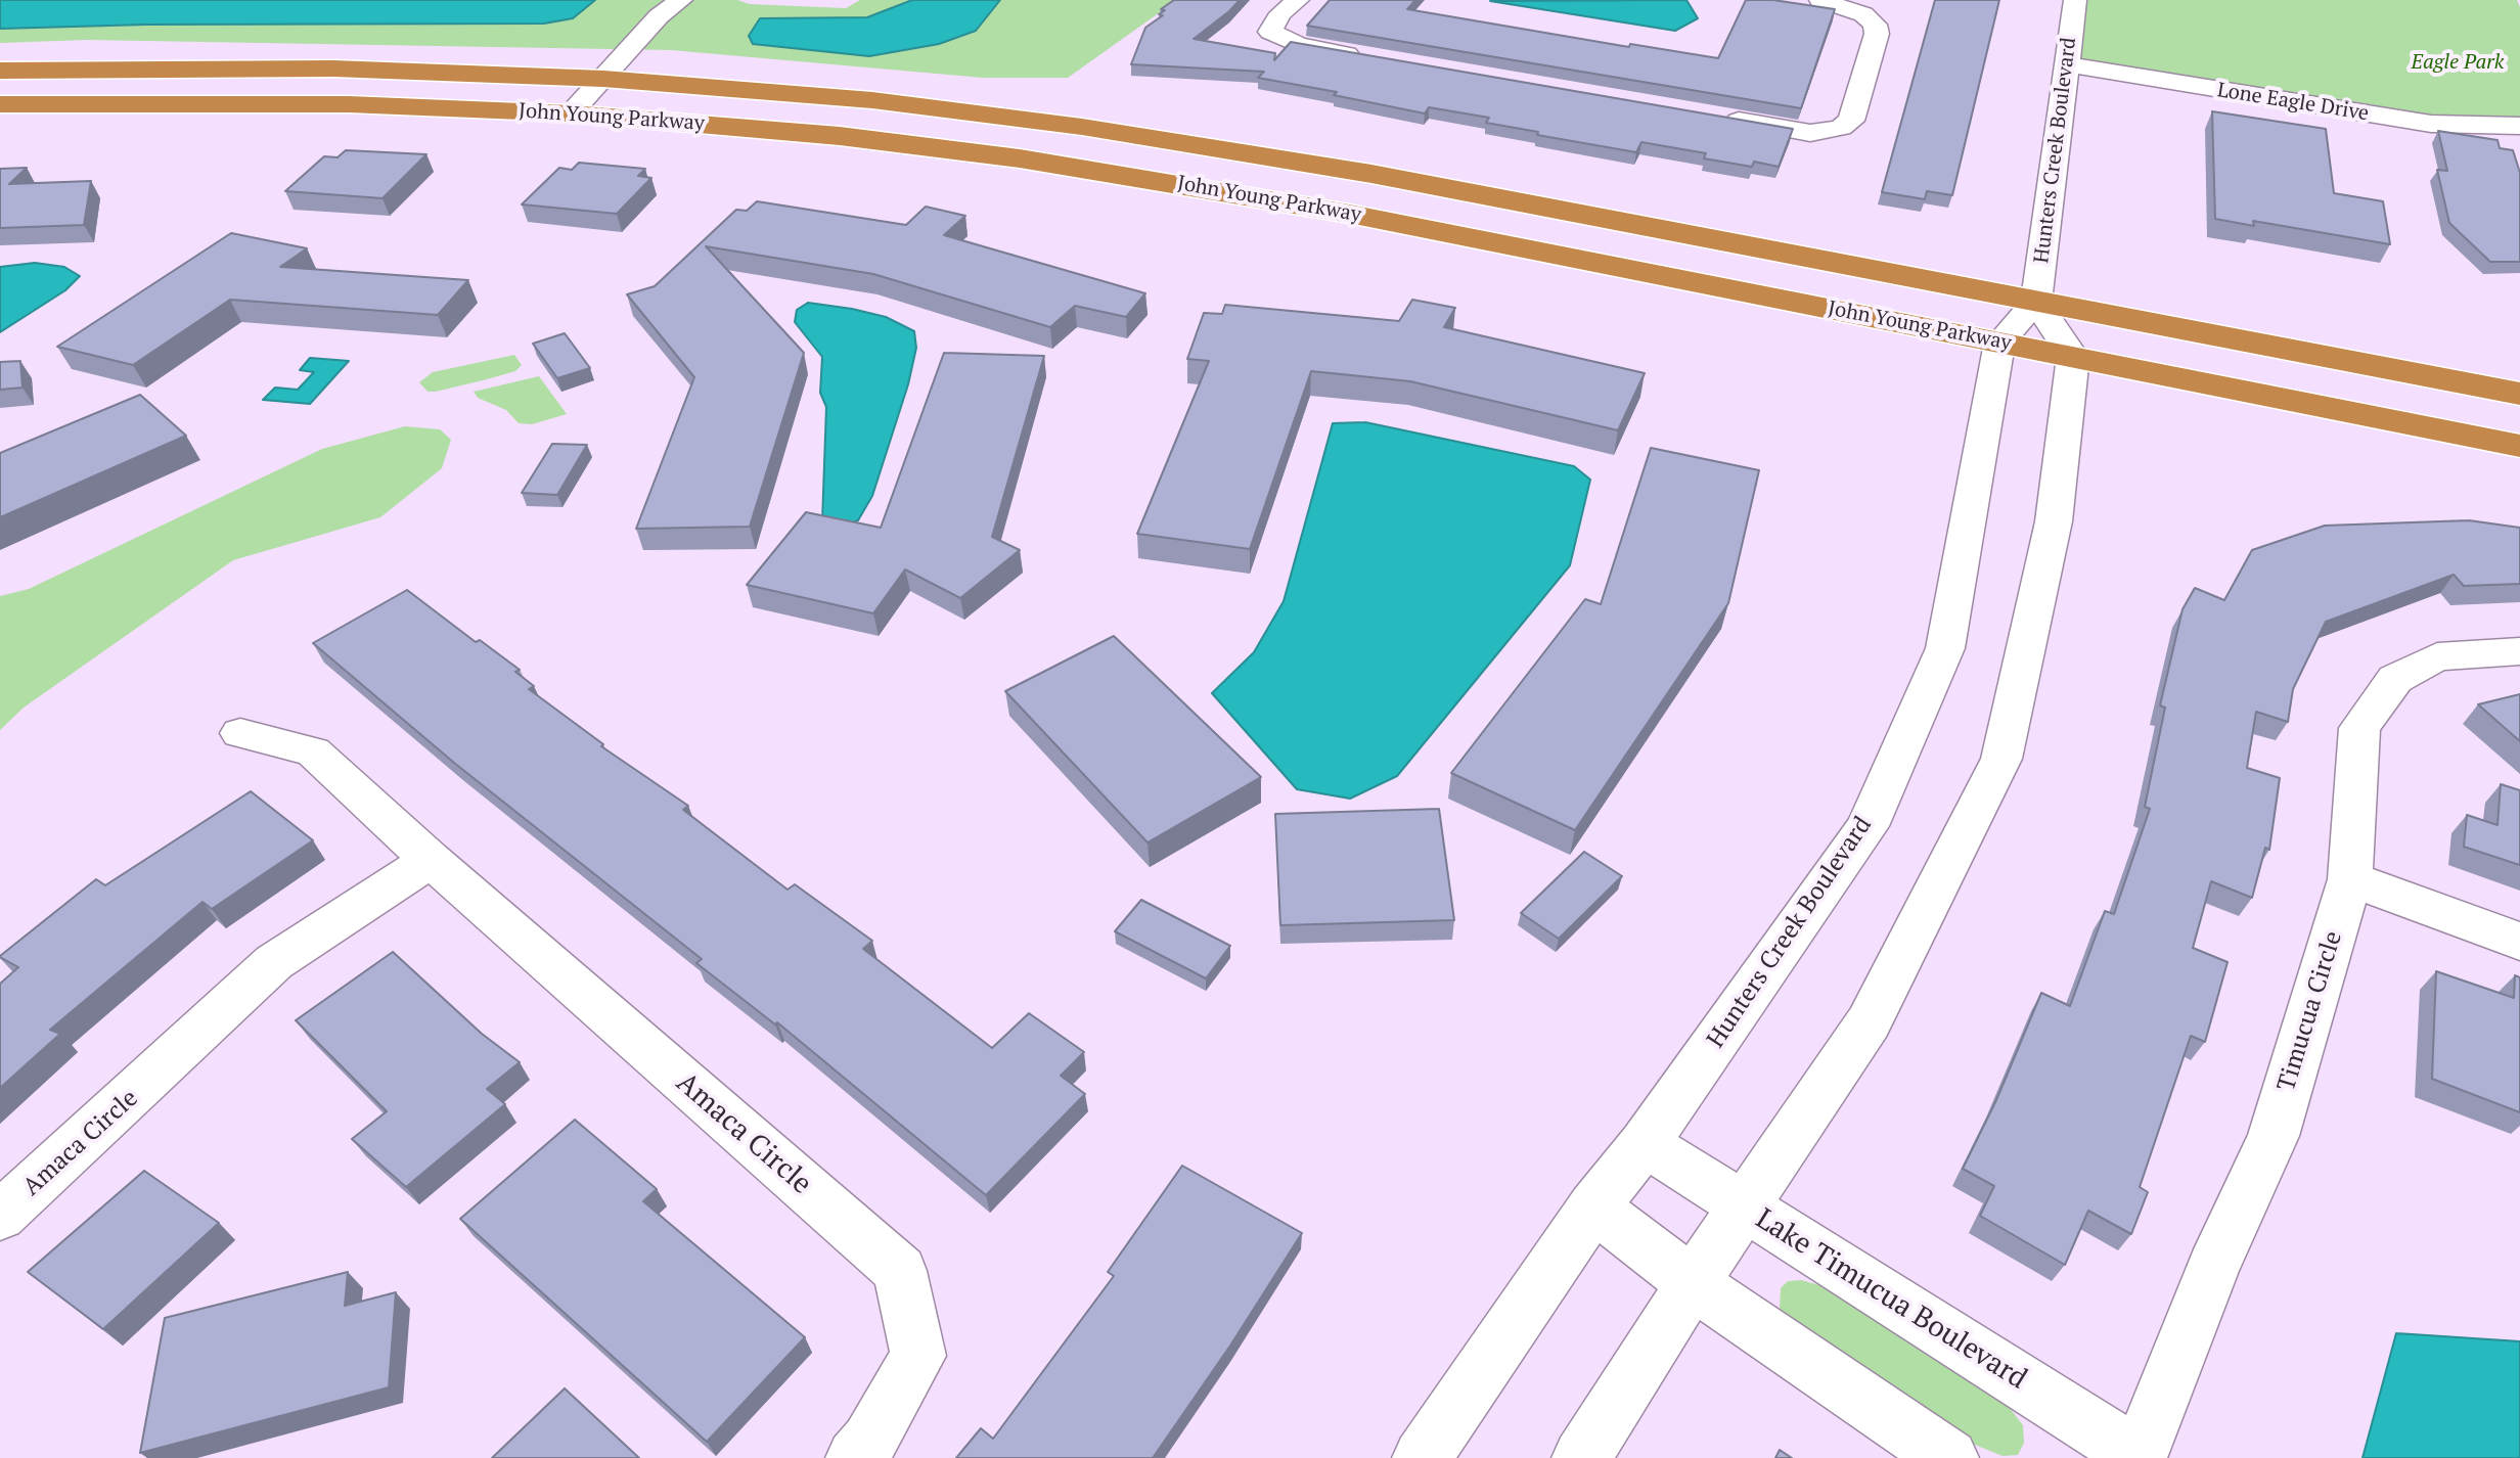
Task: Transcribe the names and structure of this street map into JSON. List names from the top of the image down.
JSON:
{
  "streets": {
    "highway": ["John Young Parkway"],
    "street": [
      "Lone Eagle Drive",
      "Hunters Creek Boulevard",
      "Timucua Circle",
      "Amaca Circle",
      "Lake Timucua Boulevard"
    ]
  },
  "crossings": [
    ["Lone Eagle Drive", "Hunters Creek Boulevard"],
    ["John Young Parkway", "Hunters Creek Boulevard"],
    ["Hunters Creek Boulevard", "Lake Timucua Boulevard"],
    ["Timucua Circle", "Lake Timucua Boulevard"]
  ],
  "parks": ["Eagle Park"]
}
